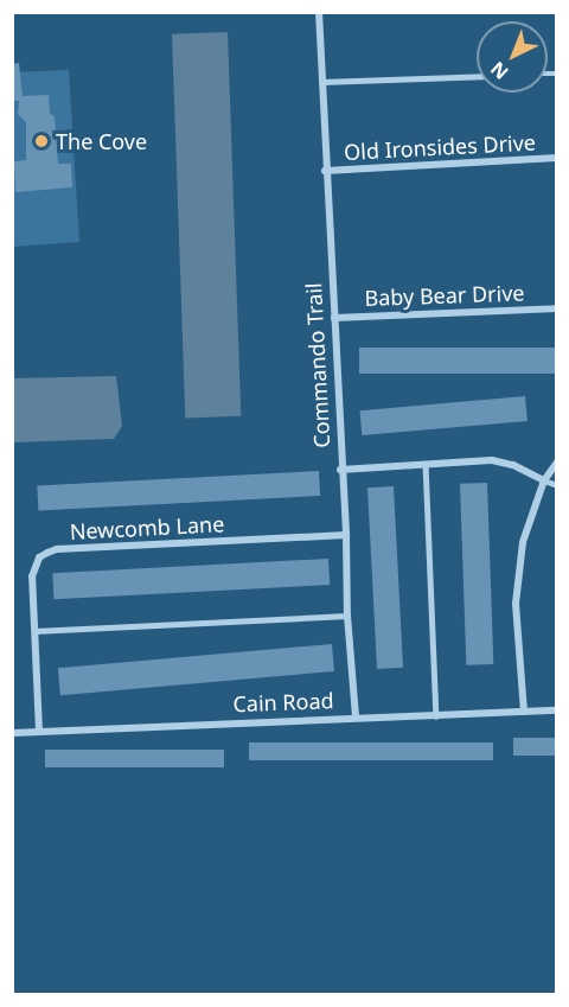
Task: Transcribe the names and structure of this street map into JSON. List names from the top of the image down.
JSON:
{
  "streets": {
    "street": [
      "Old Ironsides Drive",
      "Baby Bear Drive",
      "Commando Trail",
      "Newcomb Lane",
      "Cain Road"
    ]
  },
  "crossings": [
    ["Old Ironsides Drive", "Commando Trail"],
    ["Baby Bear Drive", "Commando Trail"],
    ["Commando Trail", "Newcomb Lane"],
    ["Commando Trail", "Cain Road"],
    ["Newcomb Lane", "Cain Road"]
  ],
  "places": ["The Cove"],
  "north": "bottom left"
}
